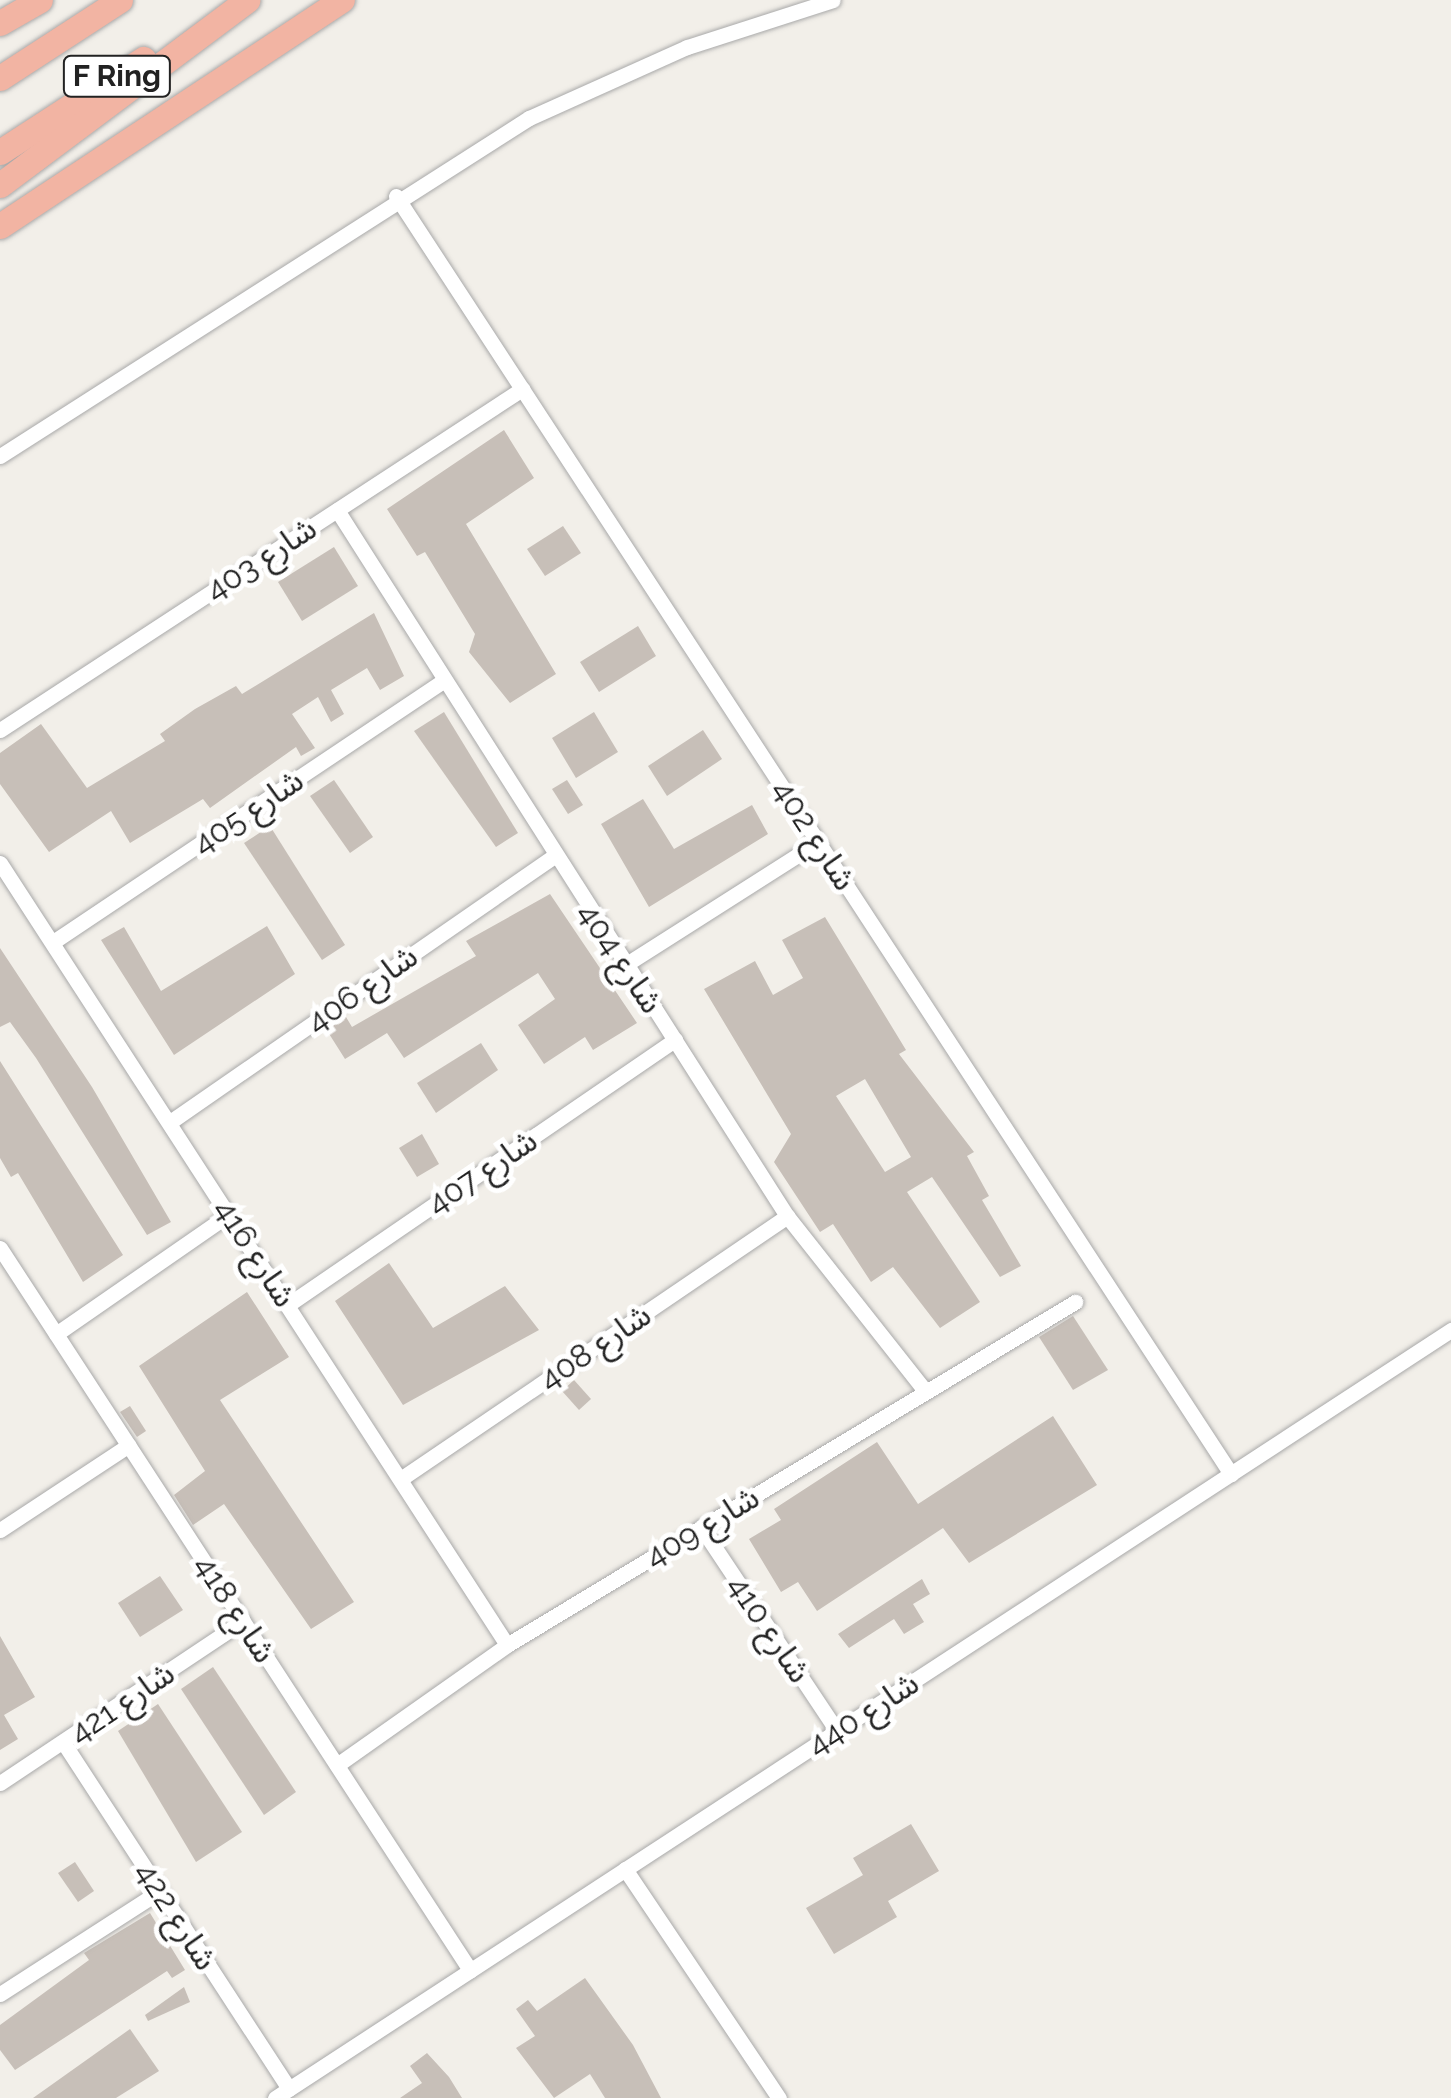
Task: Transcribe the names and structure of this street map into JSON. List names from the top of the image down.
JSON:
{
  "streets": {
    "highway": ["F Ring"],
    "street": [
      "شارع 403",
      "شارع 405",
      "شارع 402",
      "شارع 404",
      "شارع 406",
      "شارع 407",
      "شارع 416",
      "شارع 408",
      "شارع 409",
      "شارع 418",
      "شارع 410",
      "شارع 421",
      "شارع 440",
      "شارع 422"
    ]
  },
  "crossings": [
    ["شارع 403", "شارع 402"],
    ["شارع 403", "شارع 404"],
    ["شارع 405", "شارع 404"],
    ["شارع 405", "شارع 416"],
    ["شارع 402", "شارع 440"],
    ["شارع 404", "شارع 406"],
    ["شارع 404", "شارع 407"],
    ["شارع 404", "شارع 408"],
    ["شارع 404", "شارع 409"],
    ["شارع 406", "شارع 416"],
    ["شارع 407", "شارع 416"],
    ["شارع 416", "شارع 408"],
    ["شارع 416", "شارع 409"],
    ["شارع 409", "شارع 418"],
    ["شارع 409", "شارع 410"],
    ["شارع 418", "شارع 421"],
    ["شارع 418", "شارع 440"],
    ["شارع 410", "شارع 440"],
    ["شارع 421", "شارع 422"],
    ["شارع 440", "شارع 422"]
  ]
}
